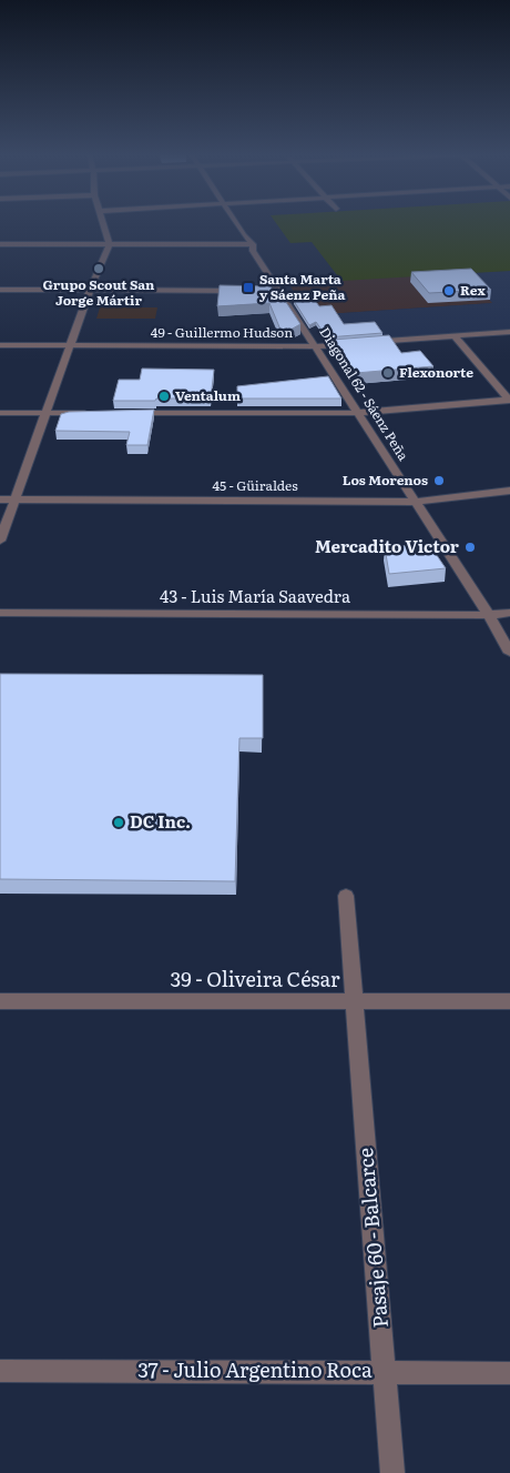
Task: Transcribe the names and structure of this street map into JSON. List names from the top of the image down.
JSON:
{
  "streets": {
    "street": [
      "49 - Guillermo Hudson",
      "Diagonal 62 - Sáenz Peña",
      "45 - Güiraldes",
      "43 - Luis María Saavedra",
      "39 - Oliveira César",
      "Pasaje 60 - Balcarce",
      "37 - Julio Argentino Roca"
    ]
  },
  "crossings": [
    ["49 - Guillermo Hudson", "Diagonal 62 - Sáenz Peña"],
    ["Diagonal 62 - Sáenz Peña", "45 - Güiraldes"],
    ["Diagonal 62 - Sáenz Peña", "43 - Luis María Saavedra"],
    ["39 - Oliveira César", "Pasaje 60 - Balcarce"],
    ["Pasaje 60 - Balcarce", "37 - Julio Argentino Roca"]
  ],
  "places": {
    "other": [
      "Grupo Scout San Jorge Mártir",
      "Rex",
      "Flexonorte",
      "Ventalum",
      "Los Morenos",
      "Mercadito Victor",
      "DC Inc."
    ],
    "transit": ["Santa Marta y Sáenz Peña"]
  }
}
